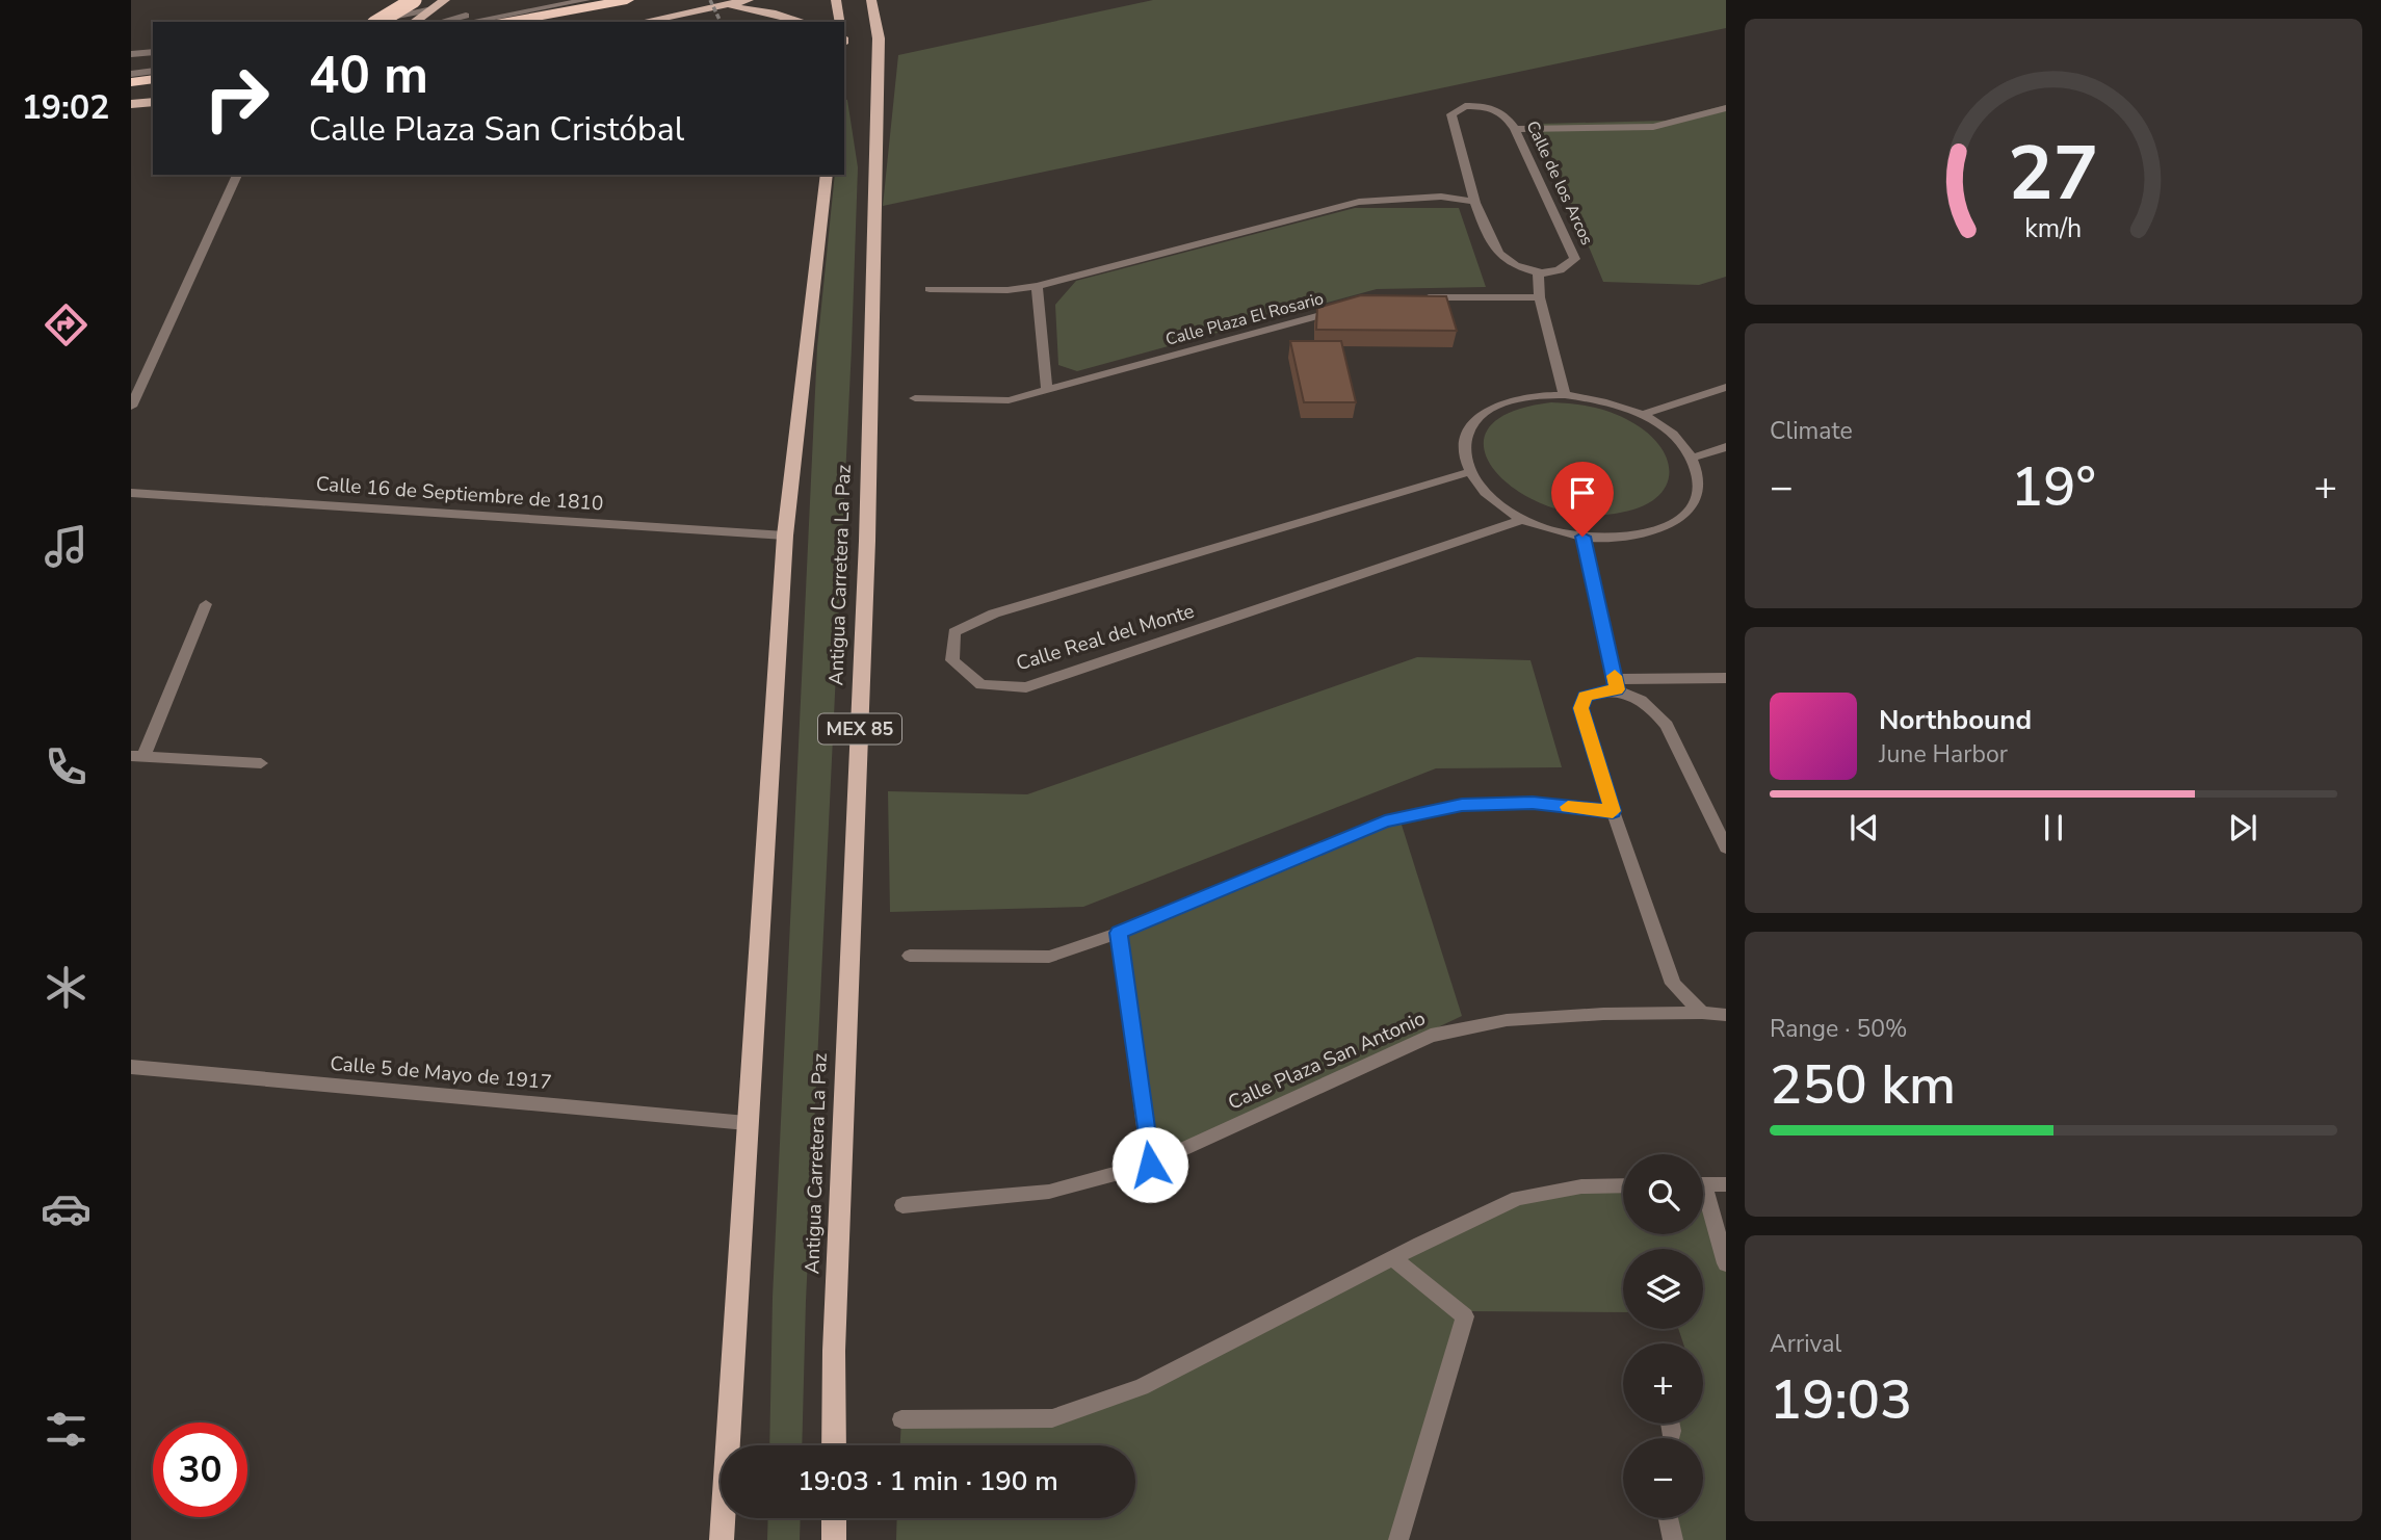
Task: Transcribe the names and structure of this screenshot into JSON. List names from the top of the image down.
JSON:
{
  "streets": {
    "main road": ["Antigua Carretera La Paz", "MEX 85"],
    "street": [
      "Calle de los Arcos",
      "Calle Plaza El Rosario",
      "Calle 16 de Septiembre de 1810",
      "Calle Real del Monte",
      "Calle Plaza San Antonio",
      "Calle 5 de Mayo de 1917"
    ]
  },
  "page": {
    "tabs": "19:02",
    "turn": ["40 m", "Calle Plaza San Cristóbal"],
    "tile": [
      "Climate",
      ["Range · 50%", "250 km"],
      ["Arrival", "19:03"]
    ],
    "heat": ["−", "19°", "+"],
    "song": ["Northbound", "June Harbor"],
    "map_buttons": ["+", "−"],
    "limit": "30",
    "trip": "19:03 · 1 min · 190 m",
    "gauge": ["27", "km/h"]
  }
}
